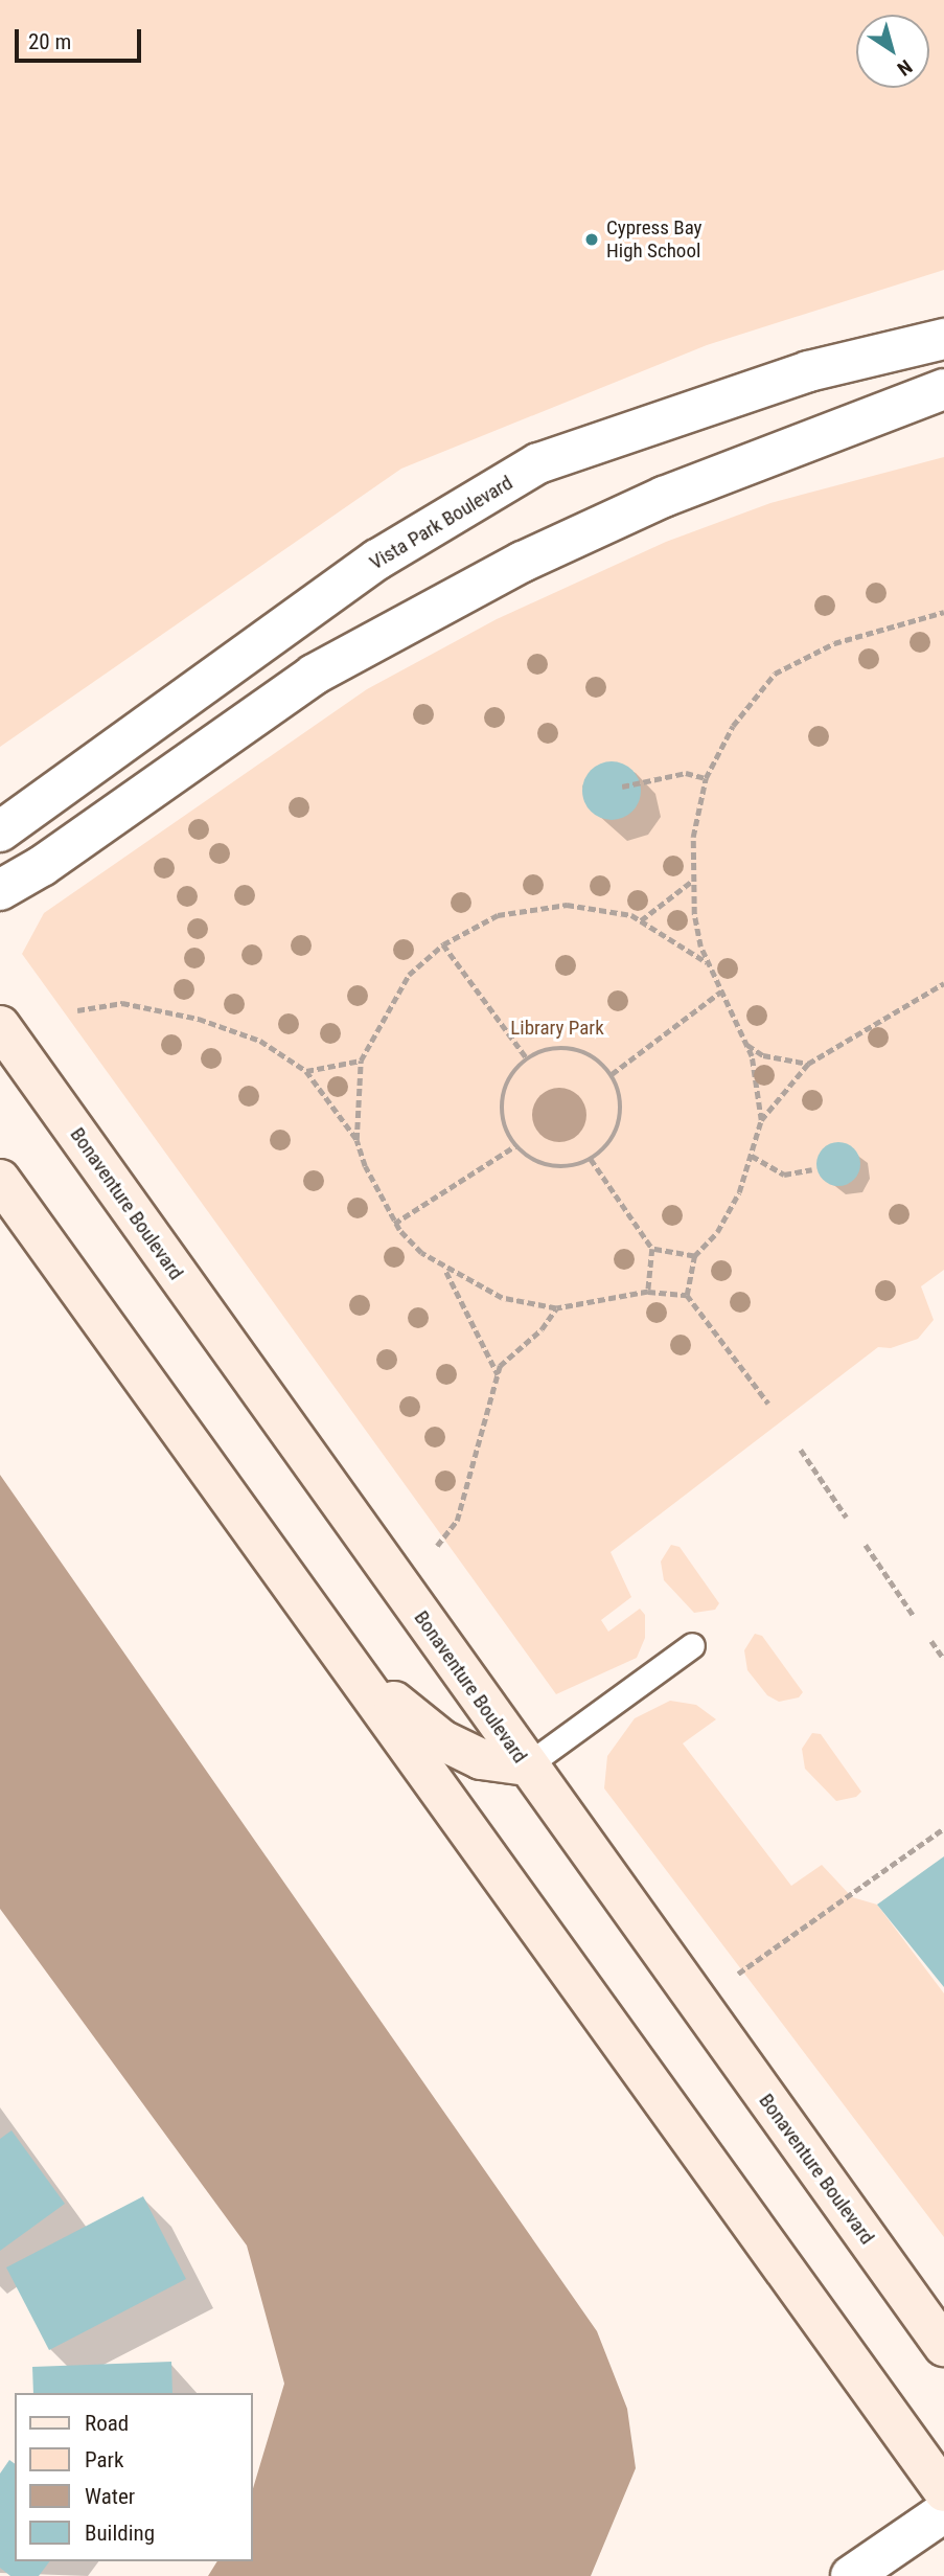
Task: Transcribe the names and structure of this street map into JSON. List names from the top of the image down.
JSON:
{
  "streets": {
    "main road": ["Bonaventure Boulevard"],
    "street": ["Vista Park Boulevard"]
  },
  "parks": ["Library Park"],
  "places": ["Cypress Bay High School"],
  "legend": [
    "Road",
    "Park",
    "Water",
    "Building"
  ],
  "scale_bar": "20 m",
  "north": "bottom right"
}
